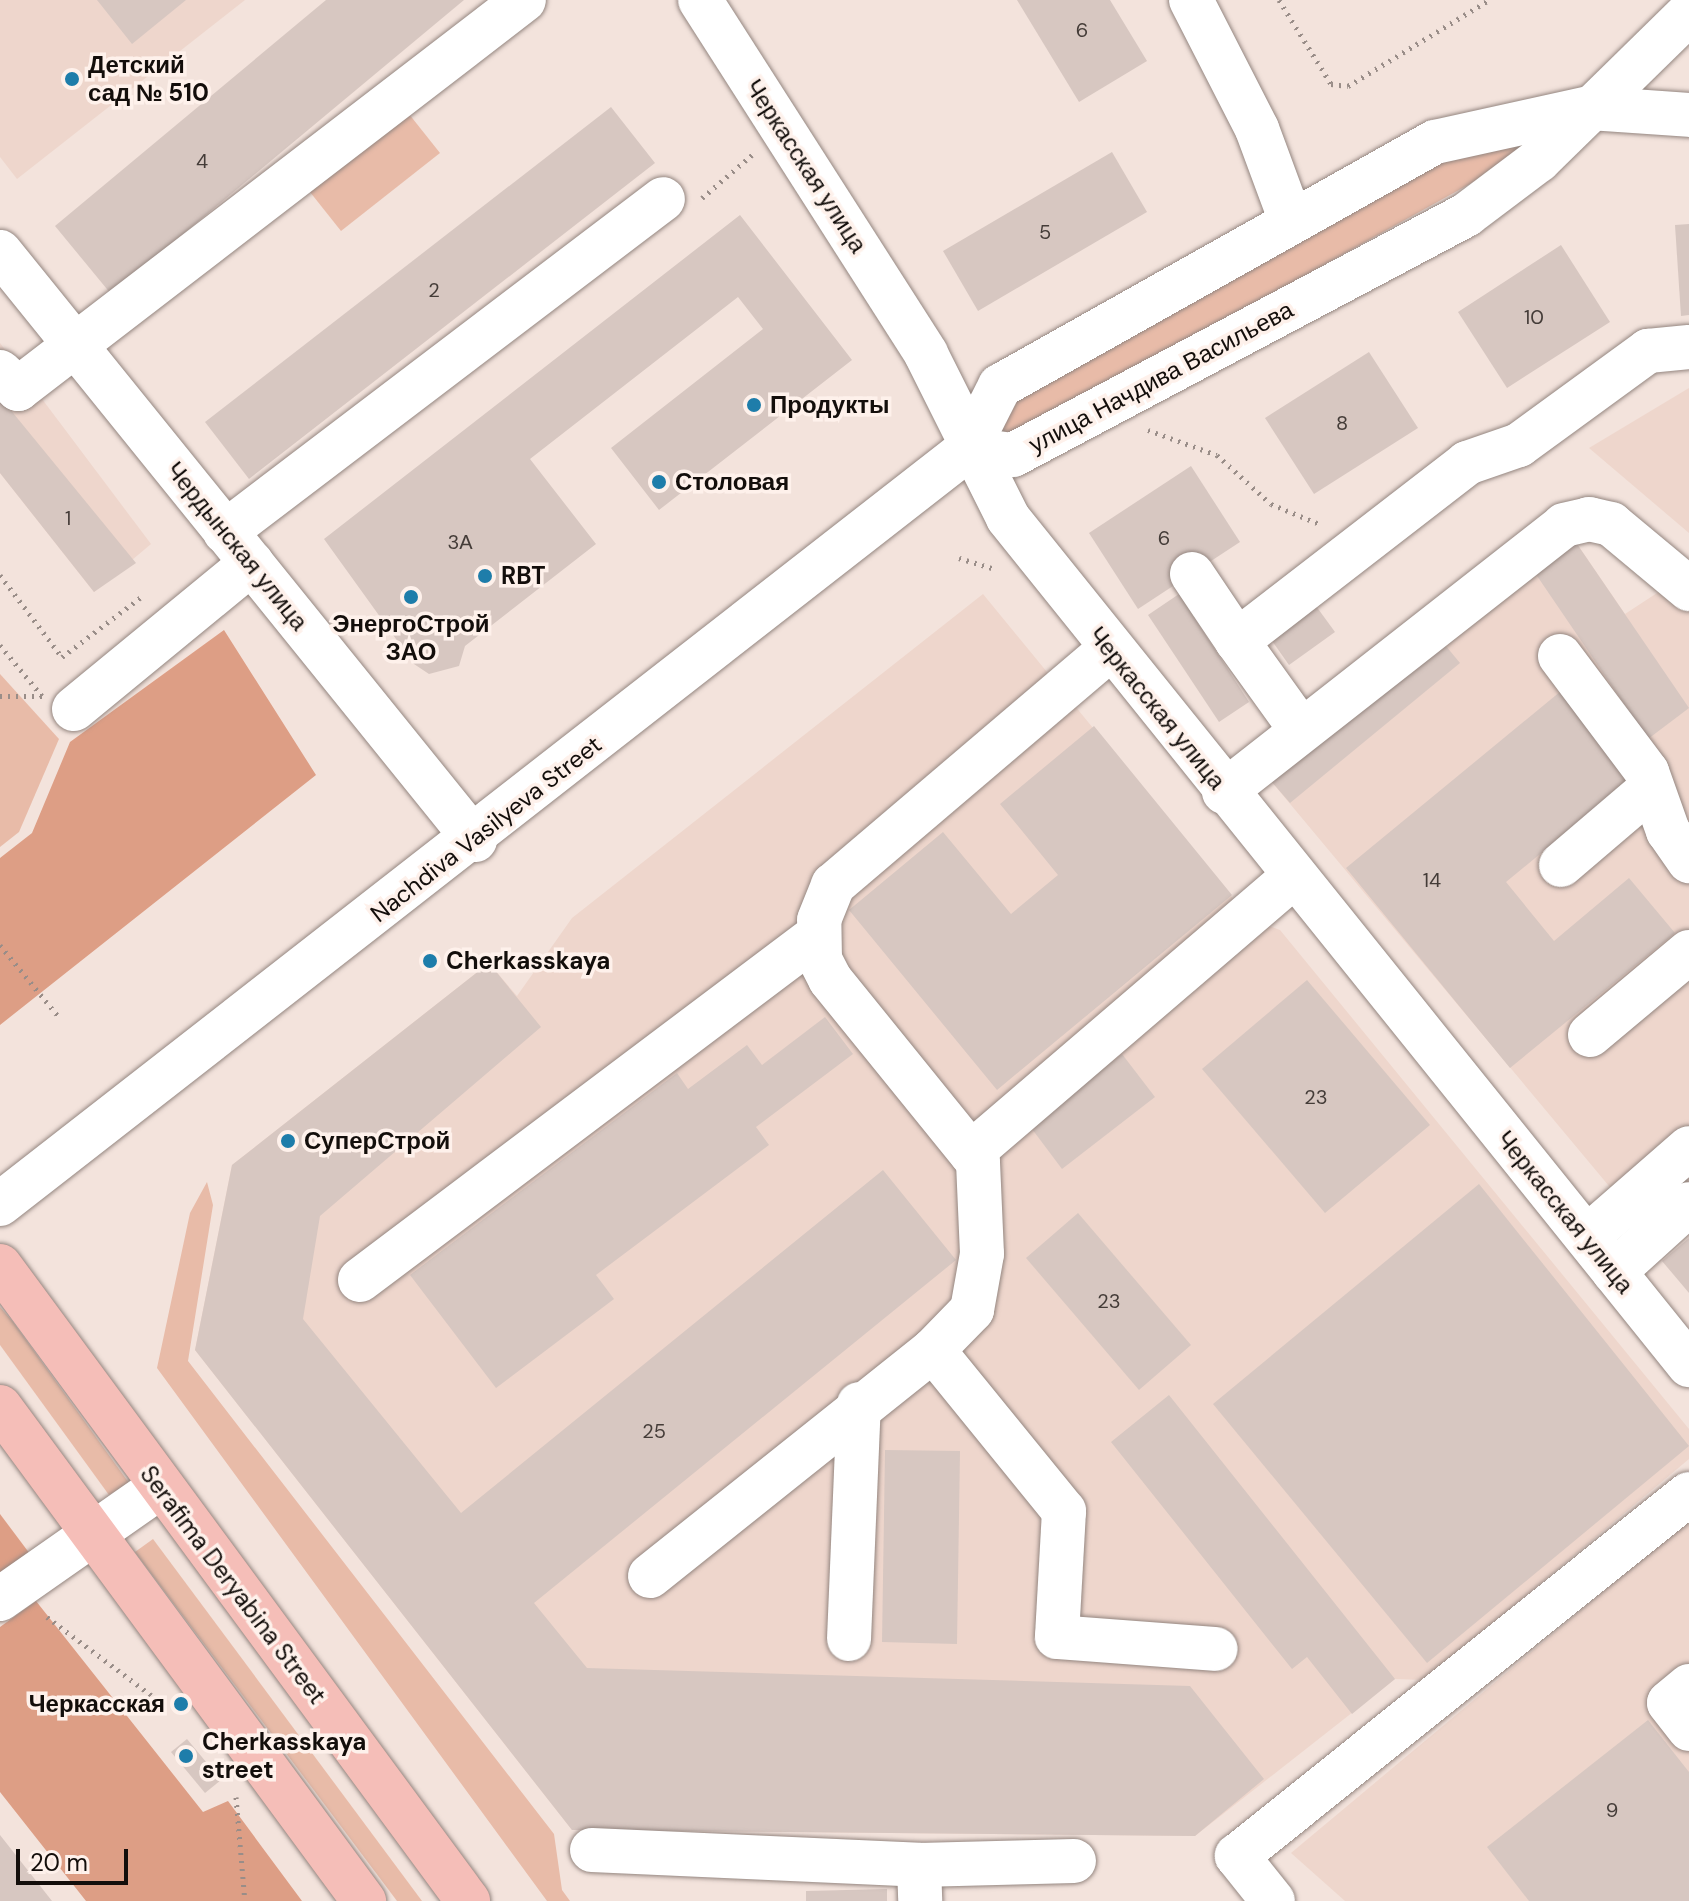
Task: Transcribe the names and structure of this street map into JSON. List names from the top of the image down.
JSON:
{
  "streets": {
    "main road": ["Serafima Deryabina Street"],
    "street": [
      "Черкасская улица",
      "улица Начдива Васильева",
      "Чердынская улица",
      "Nachdiva Vasilyeva Street"
    ]
  },
  "crossings": [
    ["Черкасская улица", "улица Начдива Васильева"],
    ["Черкасская улица", "Nachdiva Vasilyeva Street"],
    ["улица Начдива Васильева", "Nachdiva Vasilyeva Street"],
    ["Чердынская улица", "Nachdiva Vasilyeva Street"]
  ],
  "places": [
    "Детский сад № 510",
    "Продукты",
    "Столовая",
    "RBT",
    "ЭнергоСтрой ЗАО",
    "Cherkasskaya",
    "СуперСтрой",
    "Черкасская",
    "Cherkasskaya street"
  ],
  "house_numbers": [
    "6",
    "4",
    "5",
    "2",
    "10",
    "8",
    "1",
    "6",
    "3А",
    "14",
    "23",
    "23",
    "25",
    "9"
  ],
  "scale_bar": "20 m"
}
